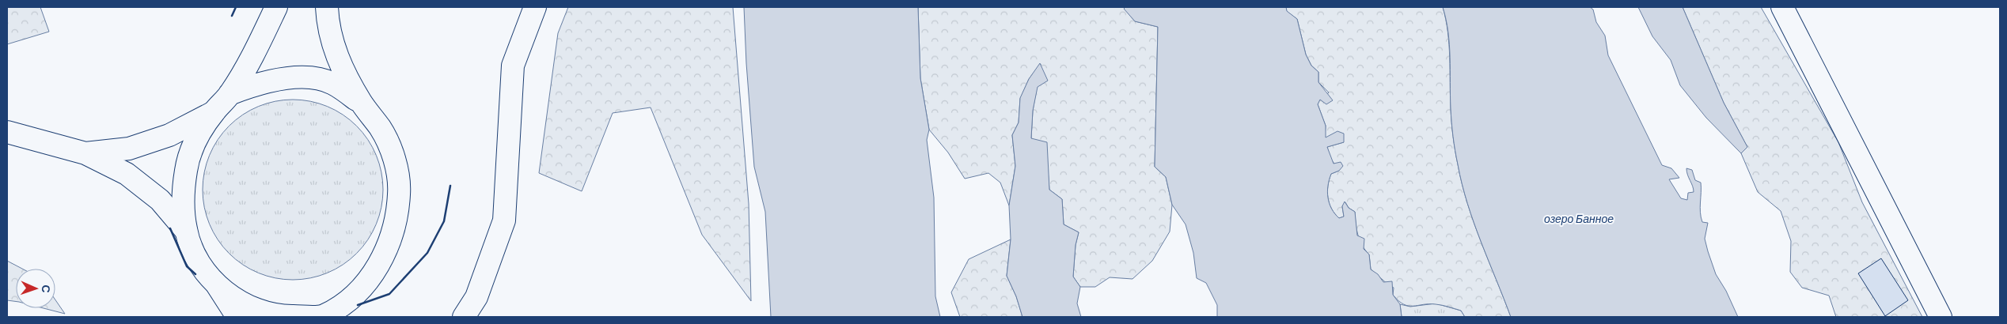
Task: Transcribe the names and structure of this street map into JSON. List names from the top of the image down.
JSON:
{
  "water": ["озеро Банное"],
  "north": "right"
}
